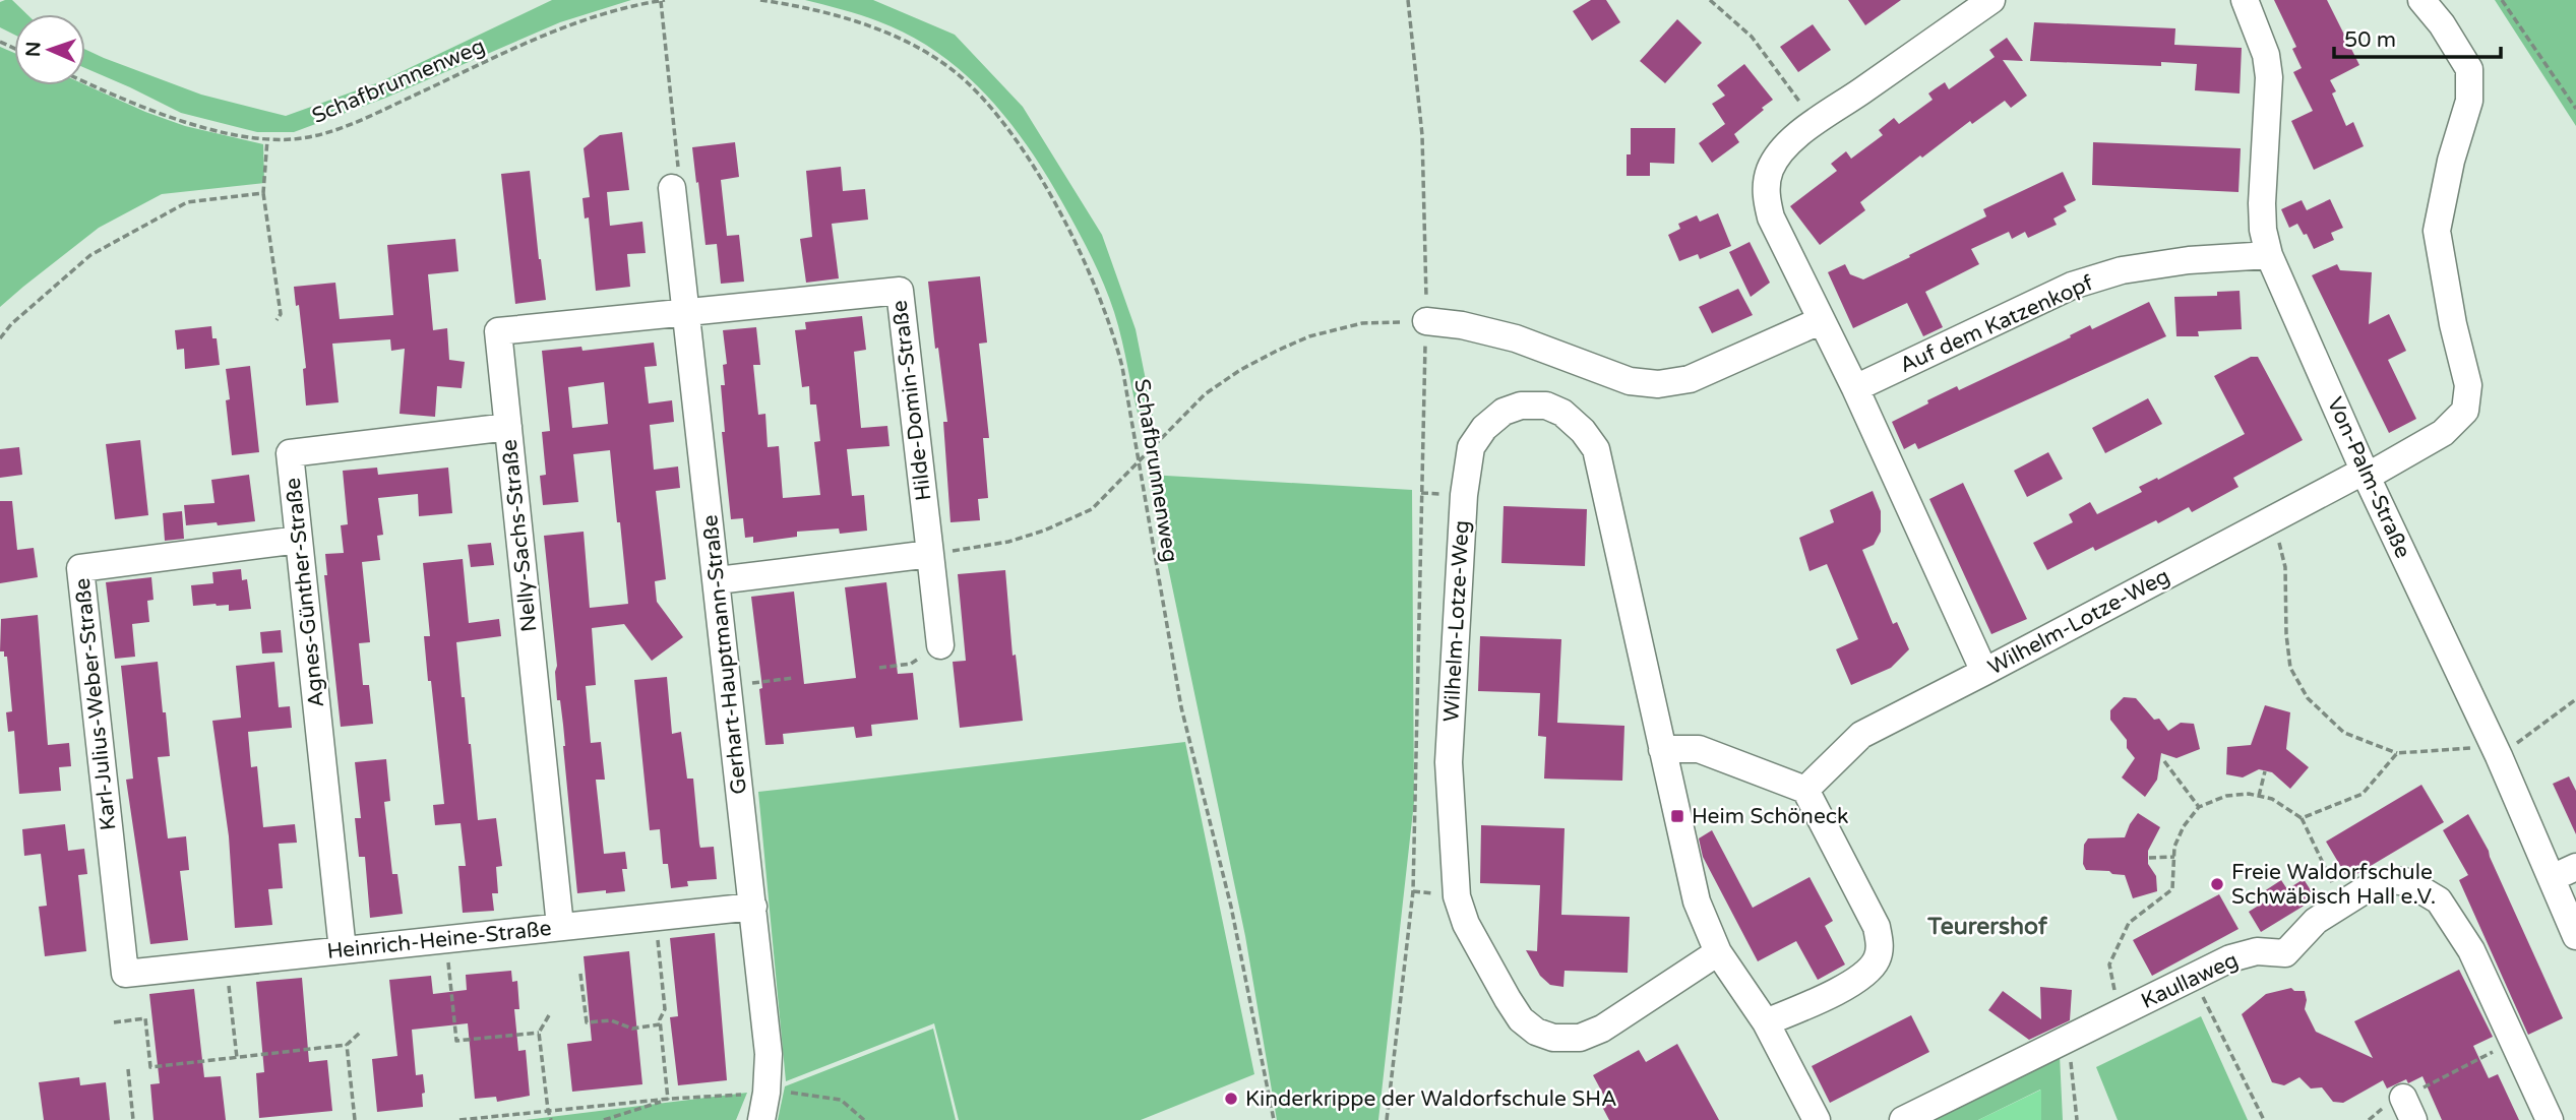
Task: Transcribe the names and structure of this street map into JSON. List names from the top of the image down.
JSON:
{
  "streets": {
    "street": [
      "Auf dem Katzenkopf",
      "Hilde-Domin-Straße",
      "Von-Palm-Straße",
      "Nelly-Sachs-Straße",
      "Agnes-Günther-Straße",
      "Wilhelm-Lotze-Weg",
      "Gerhart-Hauptmann-Straße",
      "Karl-Julius-Weber-Straße",
      "Heinrich-Heine-Straße",
      "Kaullaweg"
    ],
    "path": ["Schafbrunnenweg"]
  },
  "crossings": [
    ["Auf dem Katzenkopf", "Von-Palm-Straße"],
    ["Hilde-Domin-Straße", "Nelly-Sachs-Straße"],
    ["Hilde-Domin-Straße", "Gerhart-Hauptmann-Straße"],
    ["Von-Palm-Straße", "Wilhelm-Lotze-Weg"],
    ["Nelly-Sachs-Straße", "Agnes-Günther-Straße"],
    ["Nelly-Sachs-Straße", "Gerhart-Hauptmann-Straße"],
    ["Nelly-Sachs-Straße", "Heinrich-Heine-Straße"],
    ["Agnes-Günther-Straße", "Karl-Julius-Weber-Straße"],
    ["Agnes-Günther-Straße", "Heinrich-Heine-Straße"],
    ["Gerhart-Hauptmann-Straße", "Heinrich-Heine-Straße"],
    ["Karl-Julius-Weber-Straße", "Heinrich-Heine-Straße"]
  ],
  "districts": ["Teurershof"],
  "places": {
    "transit": ["Heim Schöneck"],
    "other": ["Freie Waldorfschule Schwäbisch Hall e.V.", "Kinderkrippe der Waldorfschule SHA"]
  },
  "scale_bar": "50 m",
  "north": "left"
}
